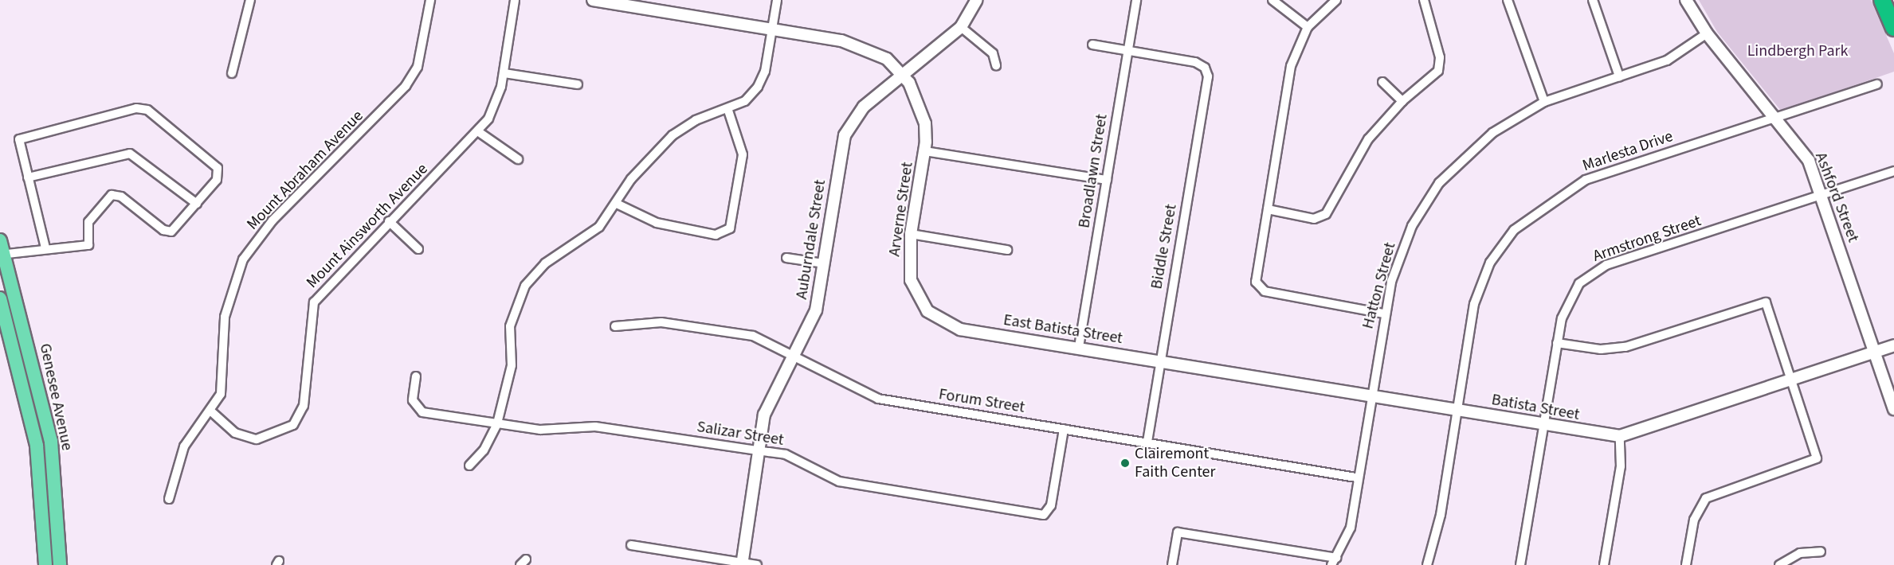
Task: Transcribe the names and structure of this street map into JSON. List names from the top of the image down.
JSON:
{
  "streets": {
    "main road": ["Genesee Avenue"],
    "street": [
      "Marlesta Drive",
      "Mount Abraham Avenue",
      "Broadlawn Street",
      "Ashford Street",
      "Arverne Street",
      "Mount Ainsworth Avenue",
      "Armstrong Street",
      "Auburndale Street",
      "Biddle Street",
      "Hatton Street",
      "East Batista Street",
      "Forum Street",
      "Batista Street",
      "Salizar Street"
    ]
  },
  "crossings": [
    ["Marlesta Drive", "Ashford Street"],
    ["Marlesta Drive", "Batista Street"],
    ["Mount Abraham Avenue", "Mount Ainsworth Avenue"],
    ["Broadlawn Street", "Biddle Street"],
    ["Broadlawn Street", "East Batista Street"],
    ["Ashford Street", "Armstrong Street"],
    ["Ashford Street", "Hatton Street"],
    ["Ashford Street", "Batista Street"],
    ["Arverne Street", "Auburndale Street"],
    ["Arverne Street", "East Batista Street"],
    ["Armstrong Street", "Batista Street"],
    ["Auburndale Street", "Forum Street"],
    ["Auburndale Street", "Salizar Street"],
    ["Biddle Street", "East Batista Street"],
    ["Biddle Street", "Forum Street"],
    ["Biddle Street", "Batista Street"],
    ["Hatton Street", "Forum Street"],
    ["Hatton Street", "Batista Street"],
    ["East Batista Street", "Batista Street"],
    ["Forum Street", "Salizar Street"]
  ],
  "parks": ["Lindbergh Park"],
  "places": ["Clairemont Faith Center"]
}
